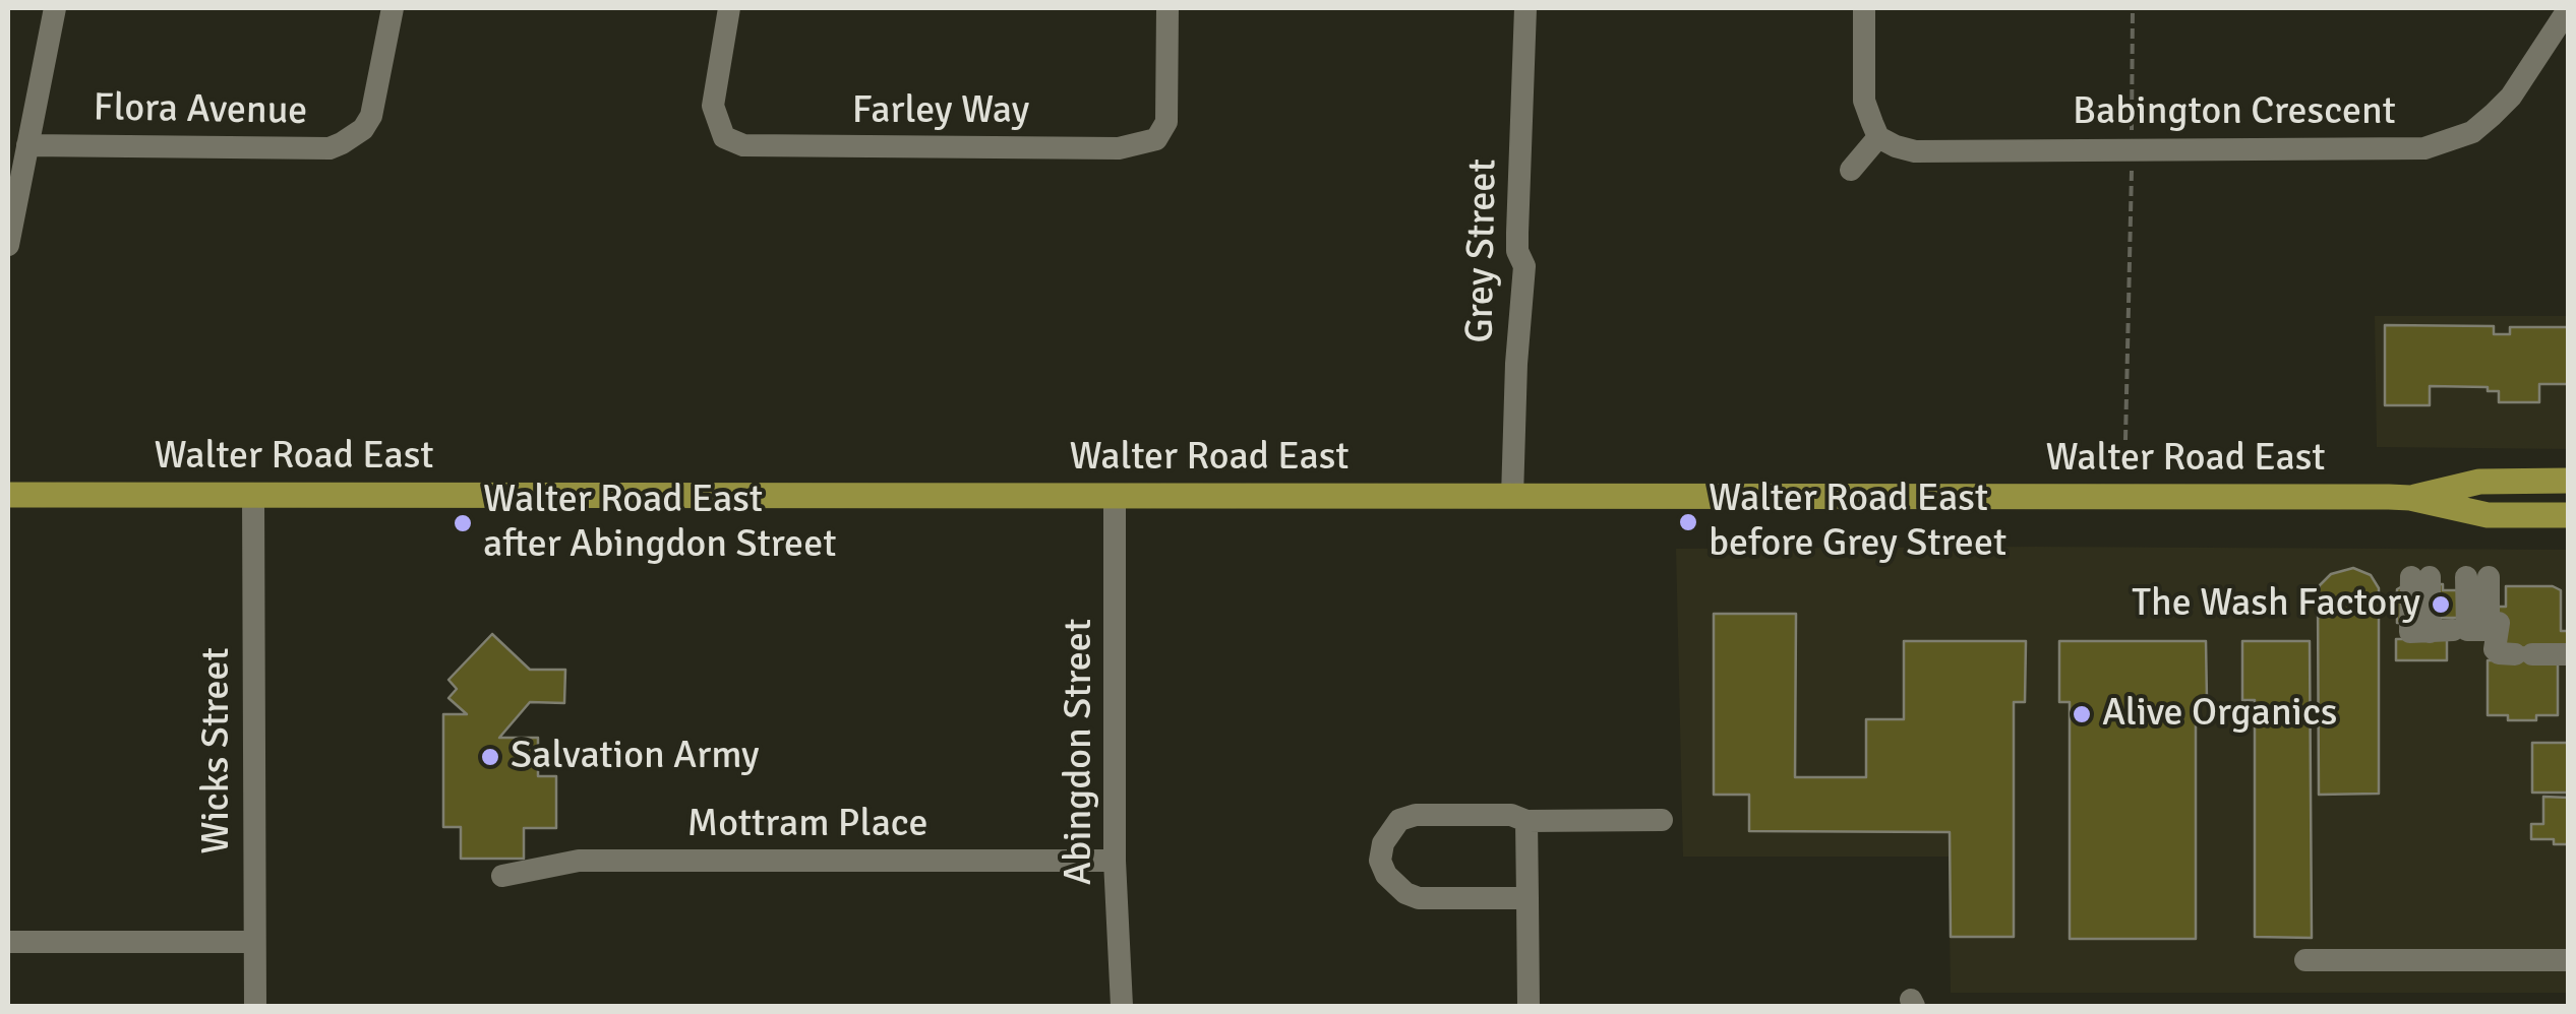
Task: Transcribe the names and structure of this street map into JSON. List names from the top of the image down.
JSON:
{
  "streets": {
    "main road": ["Walter Road East"],
    "street": [
      "Flora Avenue",
      "Farley Way",
      "Babington Crescent",
      "Grey Street",
      "Wicks Street",
      "Abingdon Street",
      "Mottram Place"
    ]
  },
  "crossings": [
    ["Grey Street", "Walter Road East"],
    ["Walter Road East", "Wicks Street"],
    ["Walter Road East", "Abingdon Street"],
    ["Abingdon Street", "Mottram Place"]
  ],
  "places": [
    "Walter Road East before Grey Street",
    "Walter Road East after Abingdon Street",
    "The Wash Factory",
    "Alive Organics",
    "Salvation Army"
  ]
}
